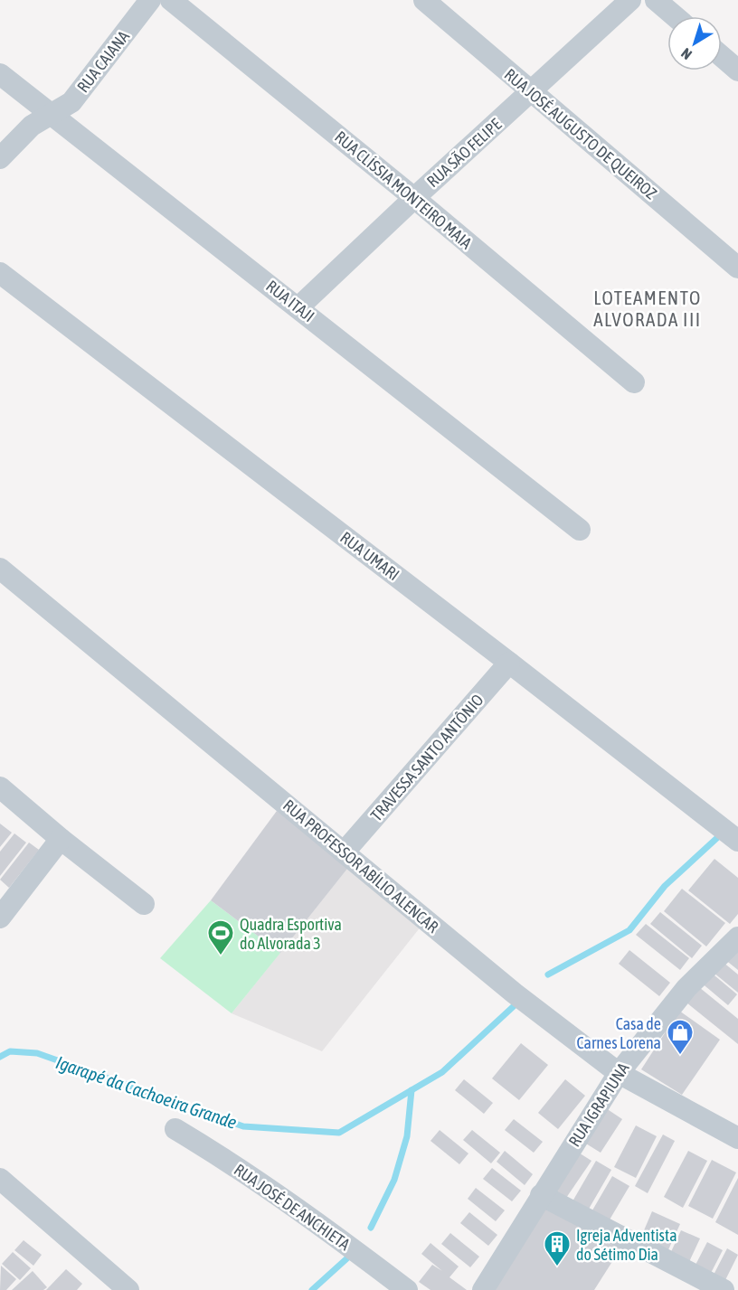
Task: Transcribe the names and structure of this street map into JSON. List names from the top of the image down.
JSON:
{
  "streets": {
    "street": [
      "RUA CAIANA",
      "RUA JOSÉ AUGUSTO DE QUEIROZ",
      "RUA SÃO FELIPE",
      "RUA CLÍSSIA MONTEIRO MAIA",
      "RUA ITAJI",
      "RUA UMARI",
      "TRAVESSA SANTO ANTÔNIO",
      "RUA PROFESSOR ABÍLIO ALENCAR",
      "RUA IGRAPIUNA",
      "RUA JOSÉ DE ANCHIETA"
    ]
  },
  "crossings": [
    ["RUA CAIANA", "RUA ITAJI"],
    ["RUA JOSÉ AUGUSTO DE QUEIROZ", "RUA SÃO FELIPE"],
    ["RUA SÃO FELIPE", "RUA CLÍSSIA MONTEIRO MAIA"],
    ["RUA SÃO FELIPE", "RUA ITAJI"],
    ["RUA UMARI", "TRAVESSA SANTO ANTÔNIO"],
    ["TRAVESSA SANTO ANTÔNIO", "RUA PROFESSOR ABÍLIO ALENCAR"],
    ["RUA PROFESSOR ABÍLIO ALENCAR", "RUA IGRAPIUNA"]
  ],
  "districts": ["LOTEAMENTO ALVORADA III"],
  "water": ["Igarapé da Cachoeira Grande"],
  "places": {
    "sports": ["Quadra Esportiva do Alvorada 3"],
    "shop": ["Casa de Carnes Lorena"],
    "building": ["Igreja Adventista do Sétimo Dia"]
  },
  "north": "bottom left"
}
